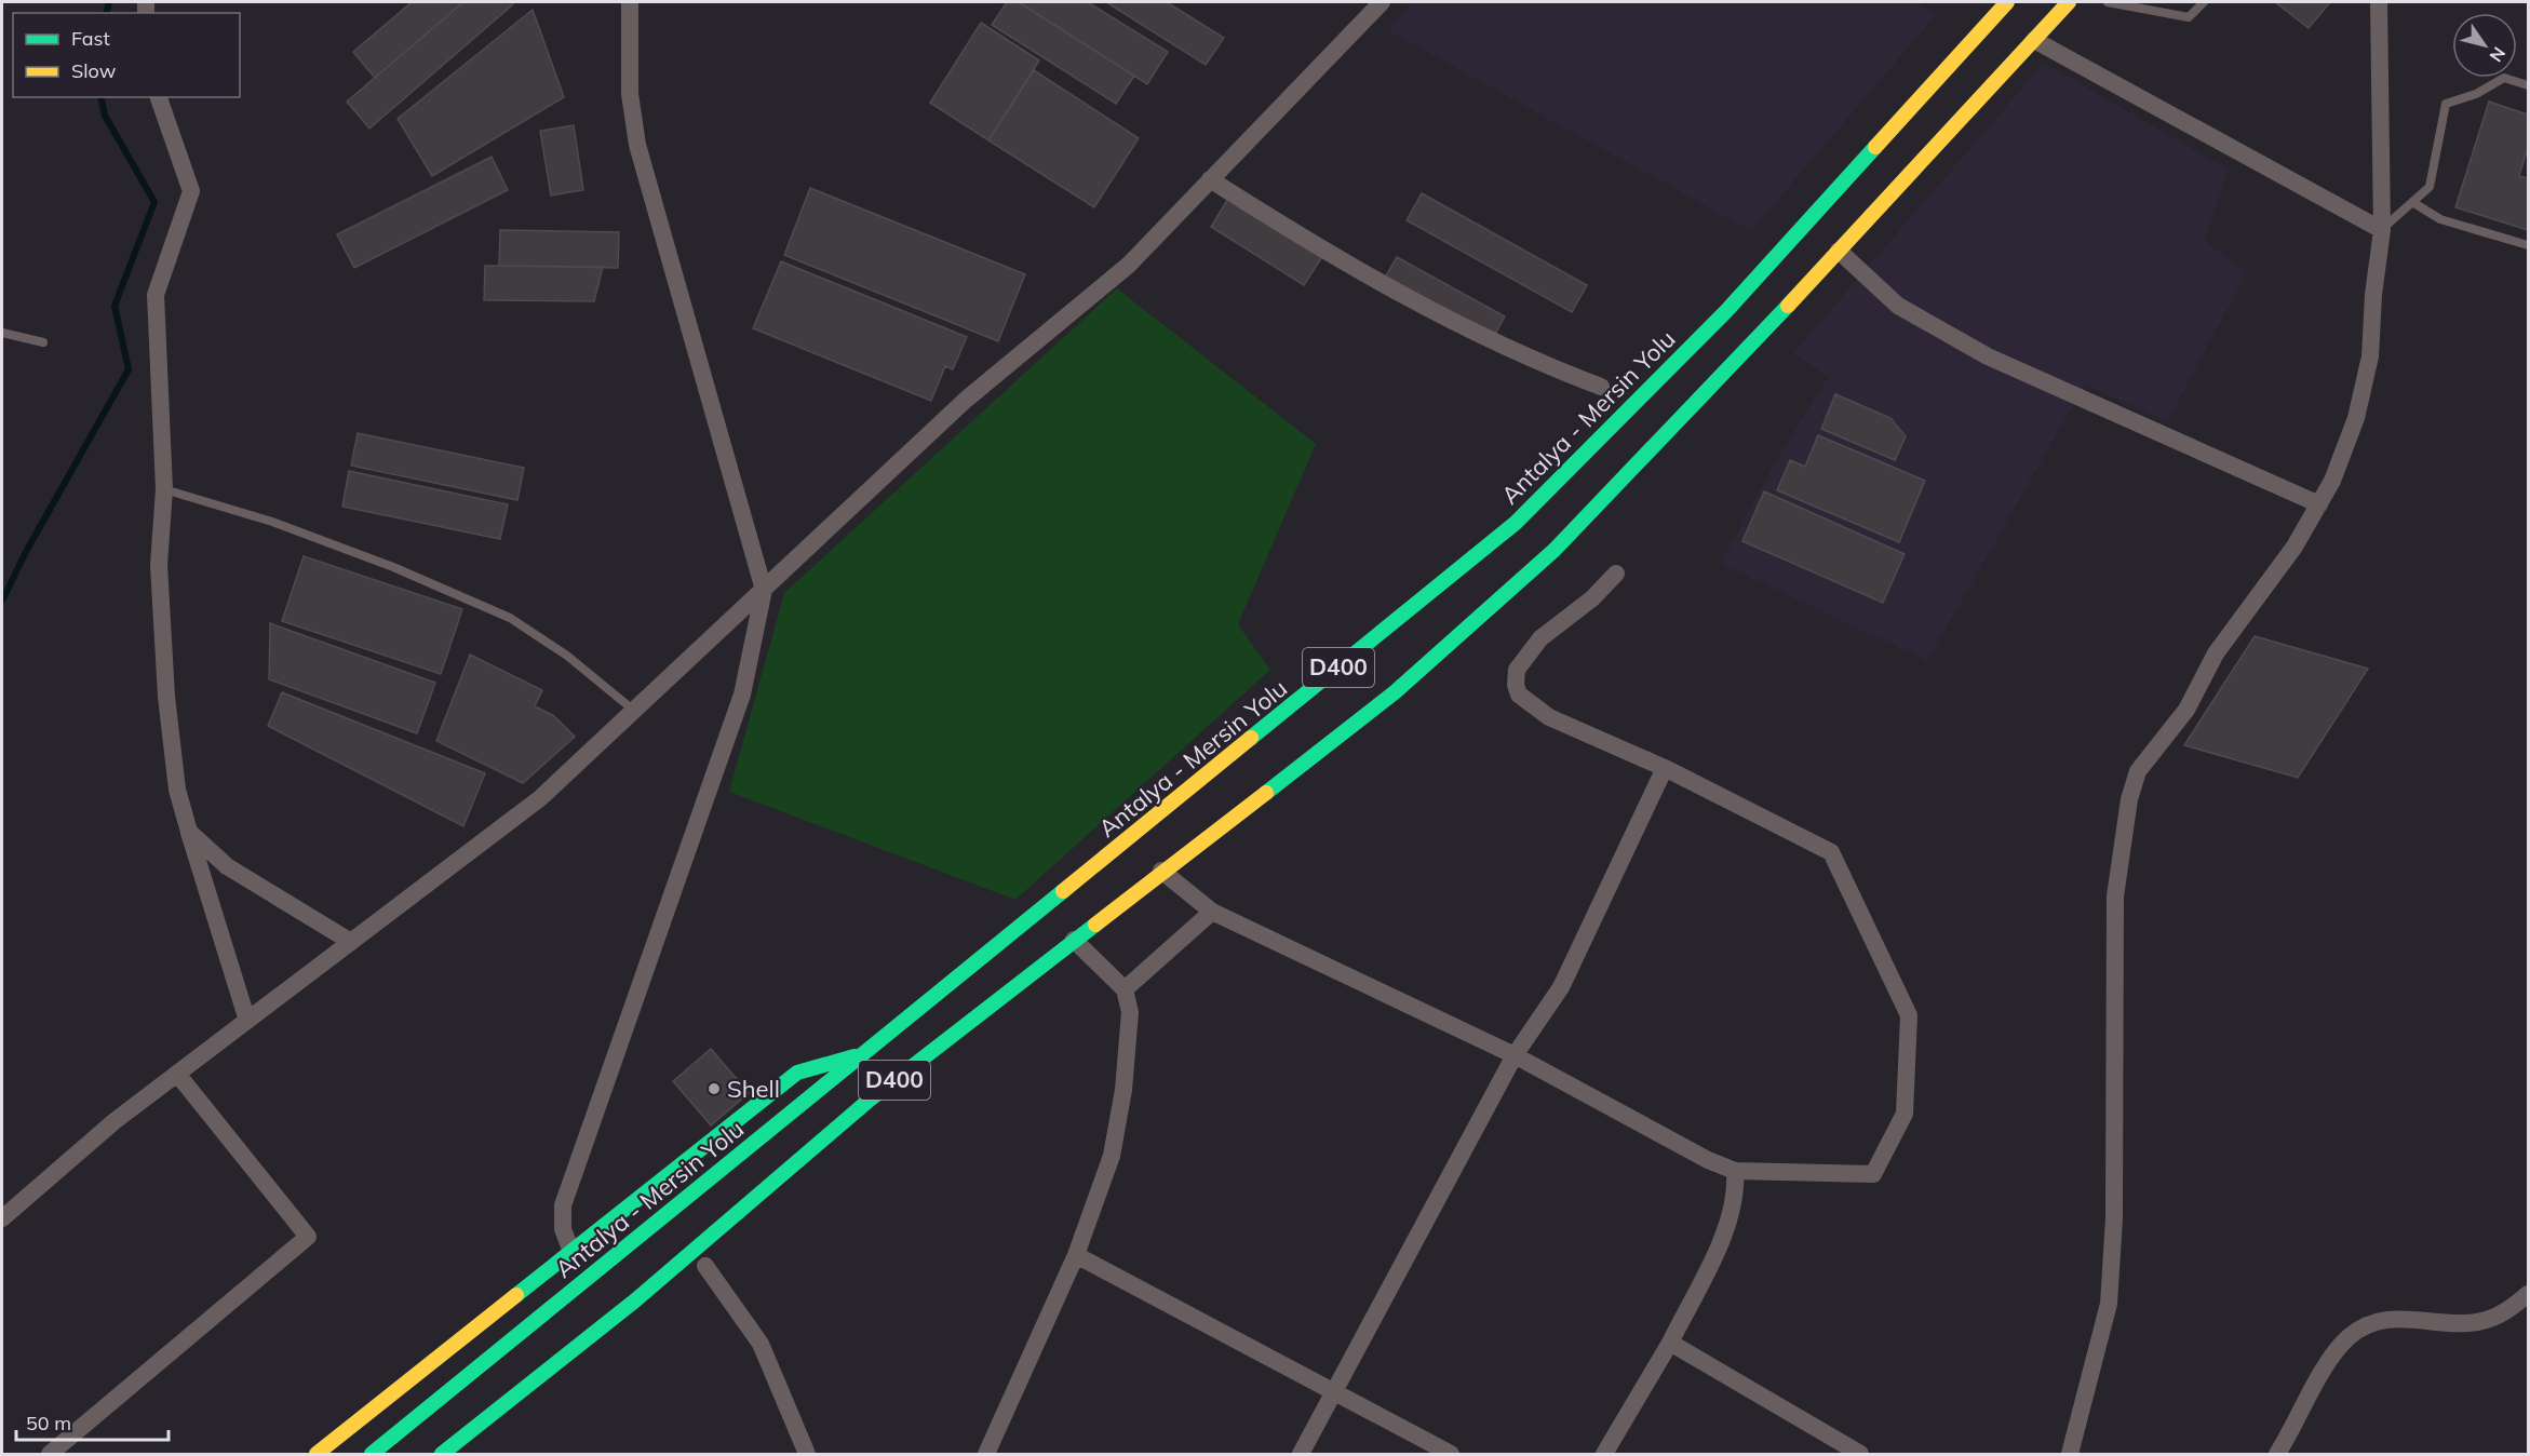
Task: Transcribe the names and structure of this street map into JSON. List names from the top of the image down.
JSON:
{
  "streets": {
    "highway": ["Antalya - Mersin Yolu", "D400"]
  },
  "places": ["Shell"],
  "legend": ["Fast", "Slow"],
  "scale_bar": "50 m",
  "north": "bottom right"
}
